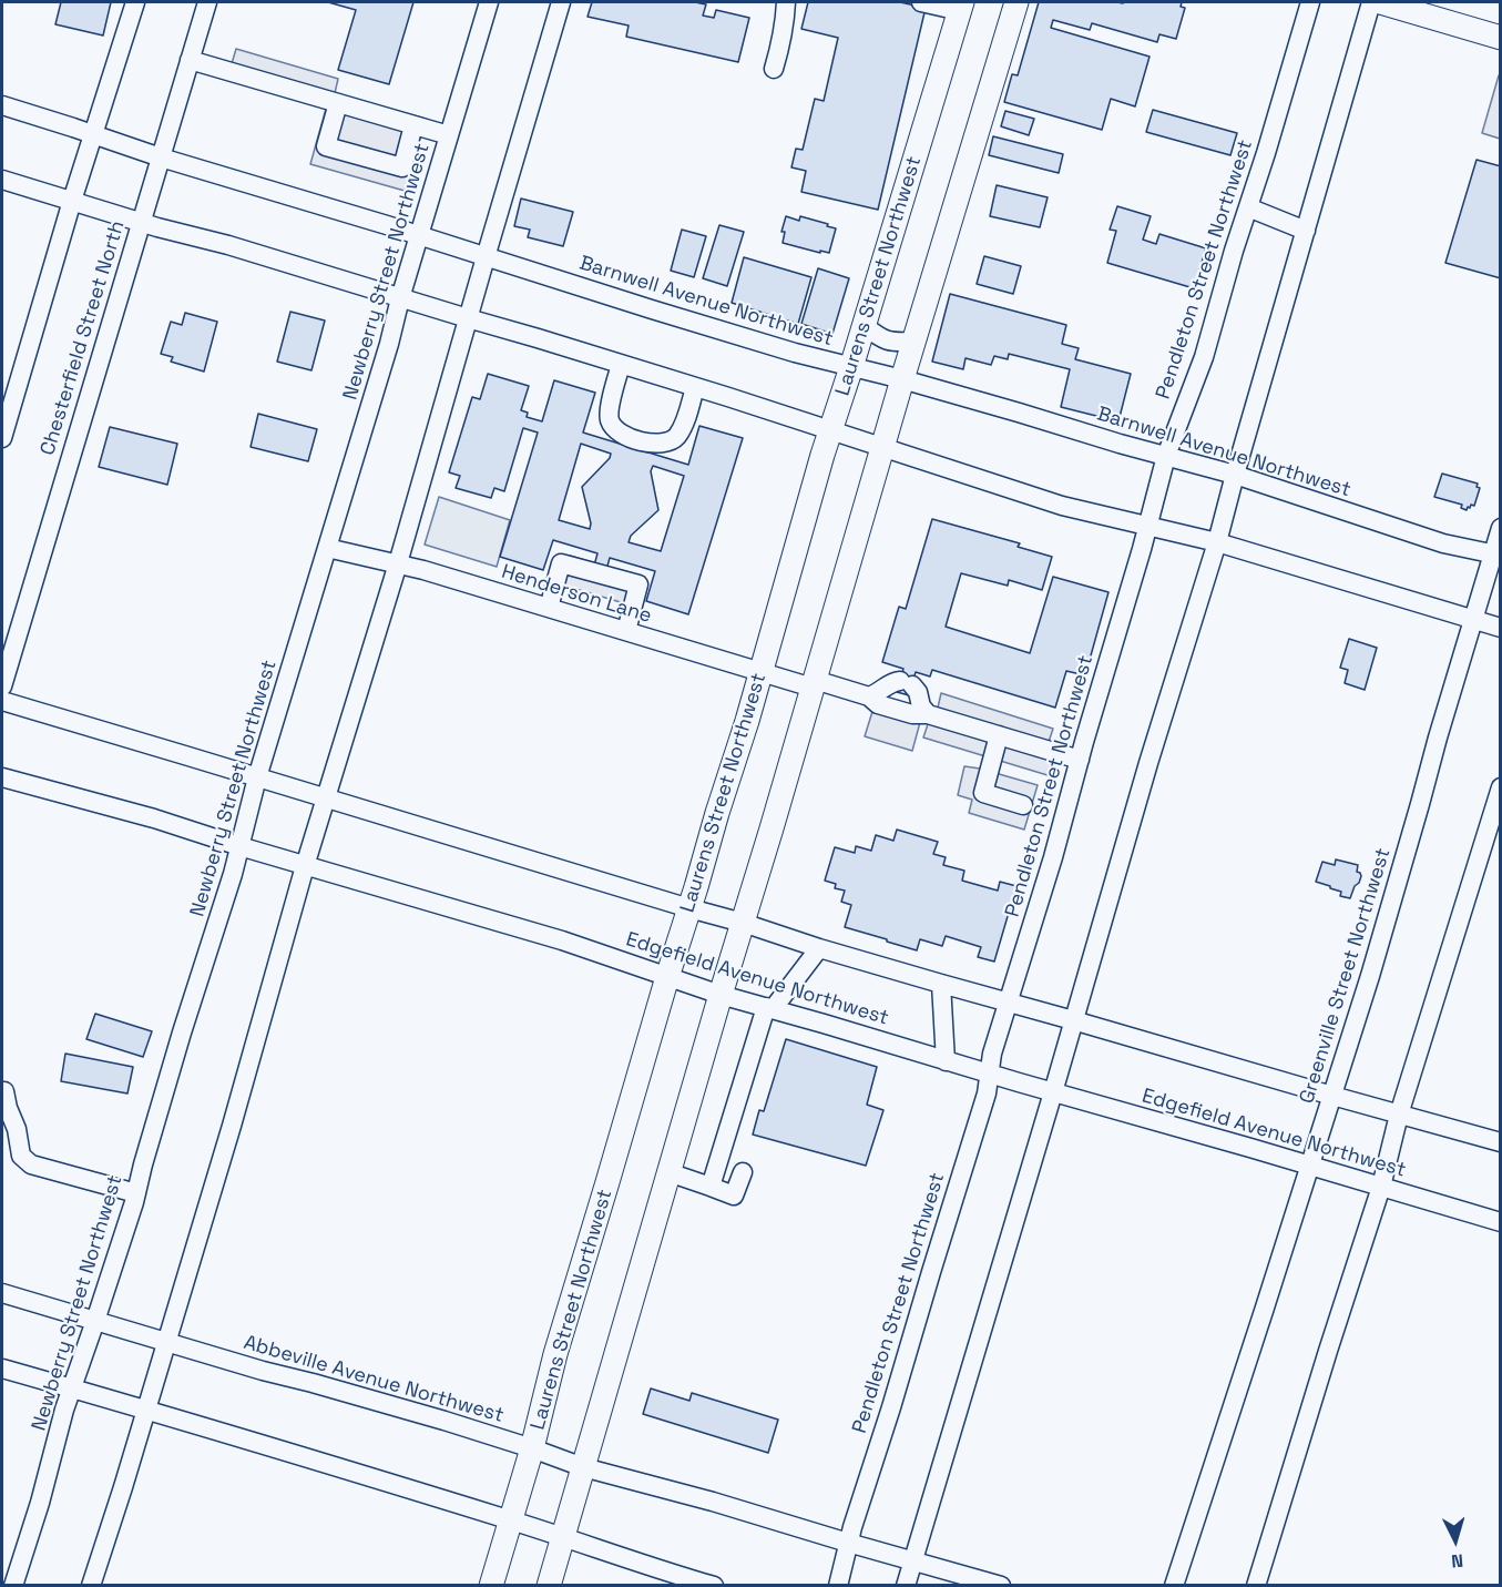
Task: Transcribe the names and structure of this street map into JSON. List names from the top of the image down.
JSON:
{
  "streets": {
    "main road": ["Laurens Street Northwest"],
    "street": [
      "Pendleton Street Northwest",
      "Newberry Street Northwest",
      "Barnwell Avenue Northwest",
      "Chesterfield Street North",
      "Henderson Lane",
      "Greenville Street Northwest",
      "Edgefield Avenue Northwest",
      "Abbeville Avenue Northwest"
    ]
  },
  "crossings": [
    ["Pendleton Street Northwest", "Barnwell Avenue Northwest"],
    ["Pendleton Street Northwest", "Henderson Lane"],
    ["Pendleton Street Northwest", "Edgefield Avenue Northwest"],
    ["Pendleton Street Northwest", "Abbeville Avenue Northwest"],
    ["Newberry Street Northwest", "Barnwell Avenue Northwest"],
    ["Newberry Street Northwest", "Henderson Lane"],
    ["Newberry Street Northwest", "Edgefield Avenue Northwest"],
    ["Newberry Street Northwest", "Abbeville Avenue Northwest"],
    ["Laurens Street Northwest", "Barnwell Avenue Northwest"],
    ["Laurens Street Northwest", "Henderson Lane"],
    ["Laurens Street Northwest", "Edgefield Avenue Northwest"],
    ["Laurens Street Northwest", "Abbeville Avenue Northwest"],
    ["Barnwell Avenue Northwest", "Chesterfield Street North"],
    ["Barnwell Avenue Northwest", "Greenville Street Northwest"],
    ["Greenville Street Northwest", "Edgefield Avenue Northwest"]
  ],
  "north": "bottom"
}
